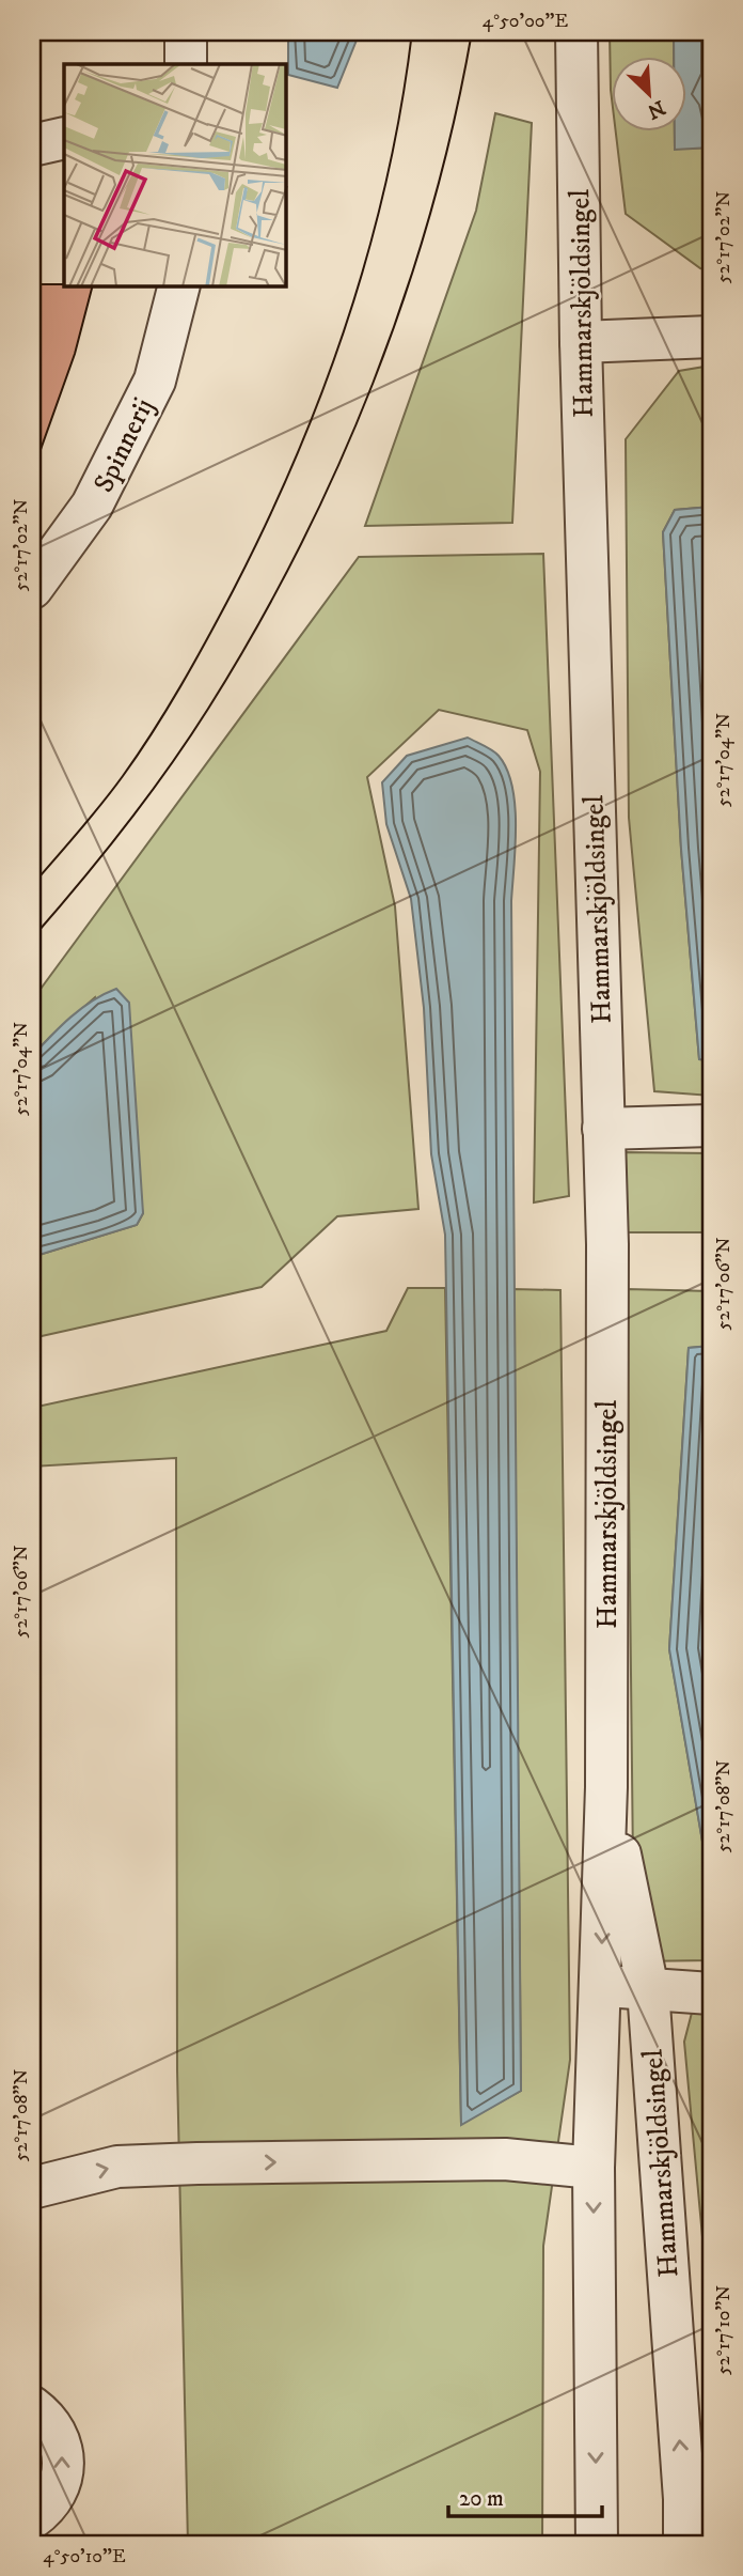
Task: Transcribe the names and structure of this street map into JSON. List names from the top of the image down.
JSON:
{
  "streets": {
    "street": ["Hammarskjöldsingel", "Spinnerij"]
  },
  "scale_bar": "20 m",
  "north": "bottom right",
  "coordinates": [
    "4°50'00\"E",
    "52°17'02\"N",
    "52°17'04\"N",
    "52°17'06\"N",
    "52°17'08\"N",
    "52°17'10\"N",
    "4°50'10\"E"
  ]
}
